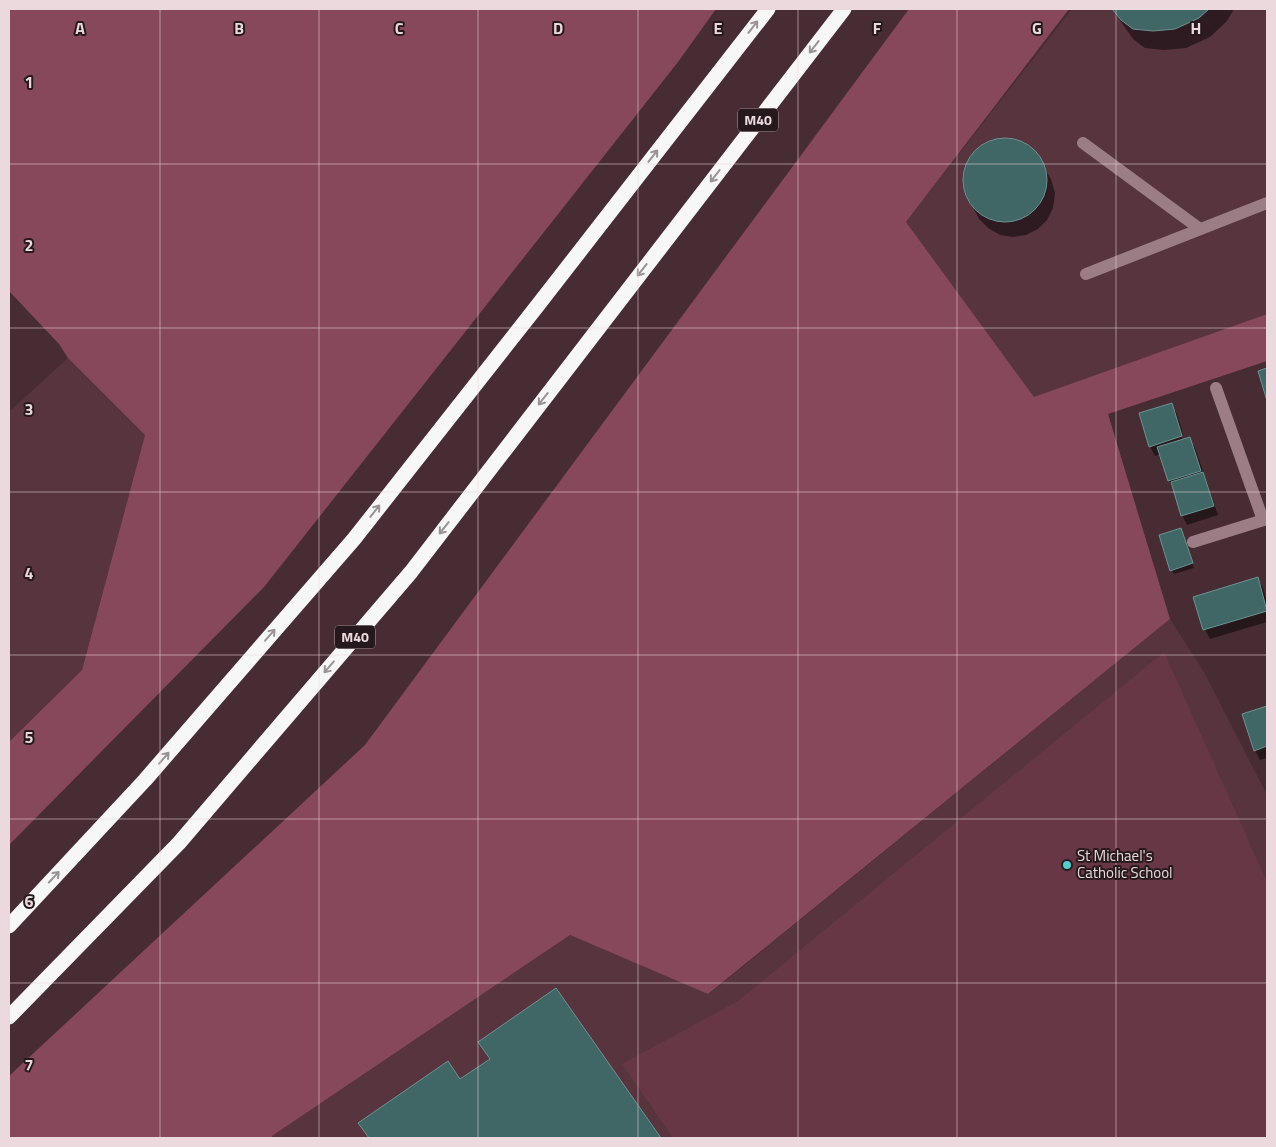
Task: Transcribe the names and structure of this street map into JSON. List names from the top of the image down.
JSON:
{
  "streets": {
    "highway": ["M40"]
  },
  "places": ["St Michael's Catholic School"],
  "grid": {
    "columns": [
      "A",
      "B",
      "C",
      "D",
      "E",
      "F",
      "G",
      "H"
    ],
    "rows": [
      "1",
      "2",
      "3",
      "4",
      "5",
      "6",
      "7"
    ]
  }
}
